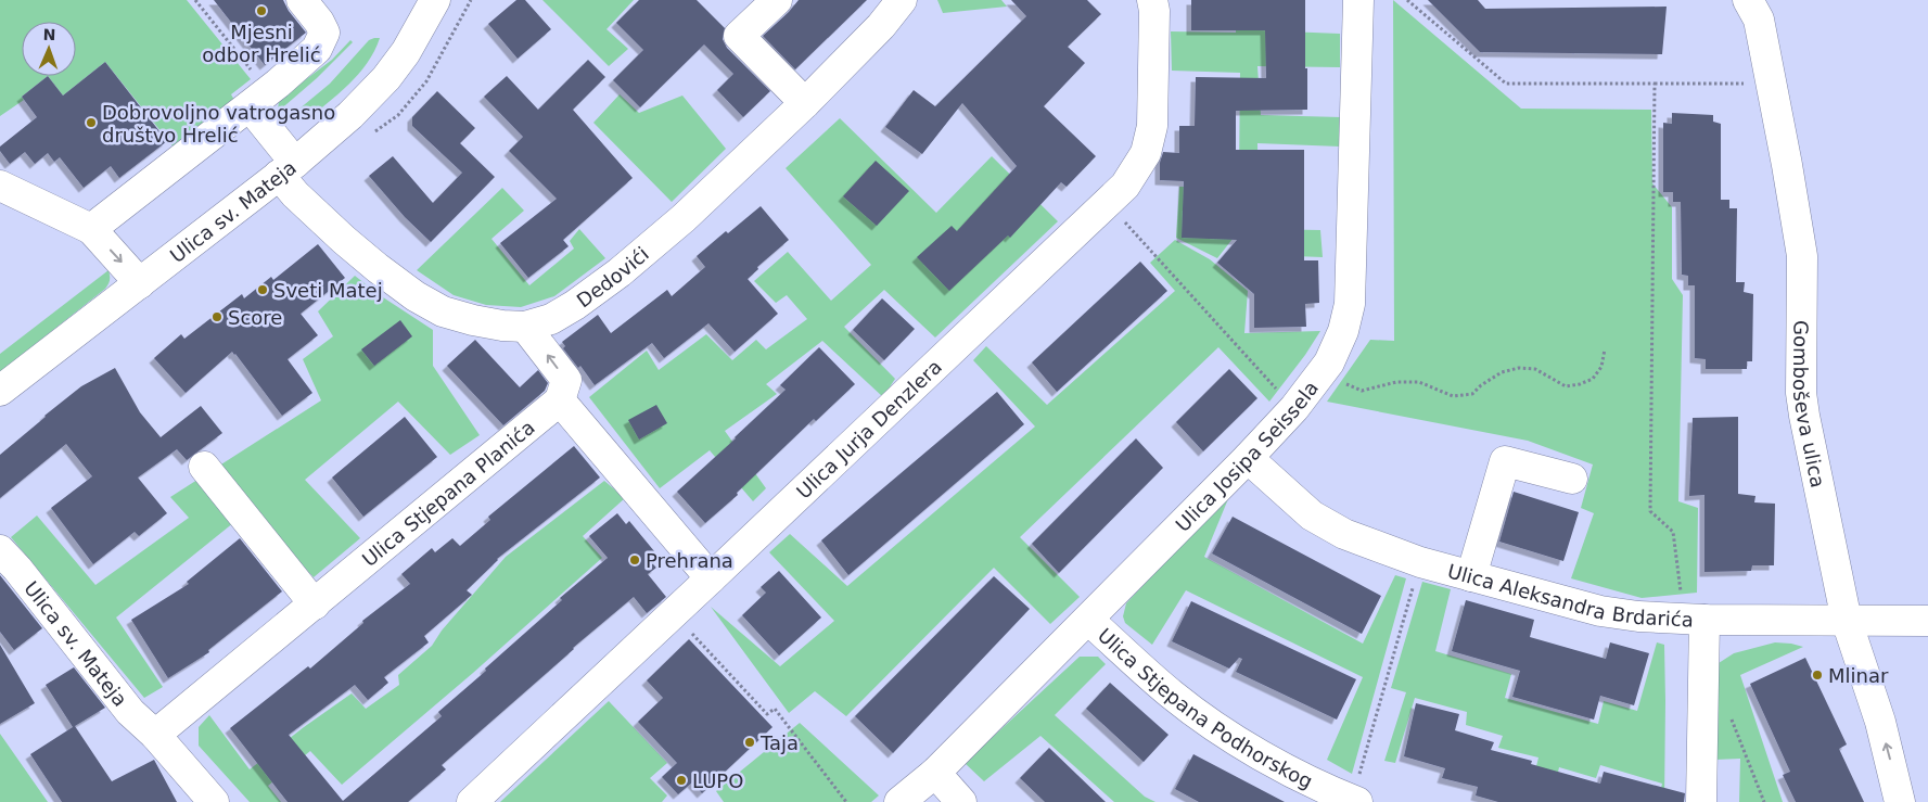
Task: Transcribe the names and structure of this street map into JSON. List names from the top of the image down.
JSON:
{
  "streets": {
    "street": [
      "Ulica sv. Mateja",
      "Dedovići",
      "Gomboševa ulica",
      "Ulica Jurja Denzlera",
      "Ulica Josipa Seissela",
      "Ulica Stjepana Planića",
      "Ulica Aleksandra Brdarića",
      "Ulica Stjepana Podhorskog"
    ]
  },
  "crossings": [
    ["Ulica sv. Mateja", "Dedovići"],
    ["Ulica sv. Mateja", "Ulica Stjepana Planića"],
    ["Gomboševa ulica", "Ulica Aleksandra Brdarića"],
    ["Ulica Josipa Seissela", "Ulica Aleksandra Brdarića"],
    ["Ulica Josipa Seissela", "Ulica Stjepana Podhorskog"]
  ],
  "places": [
    "Mjesni odbor Hrelić",
    "Dobrovoljno vatrogasno društvo Hrelić",
    "Sveti Matej",
    "Score",
    "Prehrana",
    "Mlinar",
    "Taja",
    "LUPO"
  ],
  "north": "top"
}
